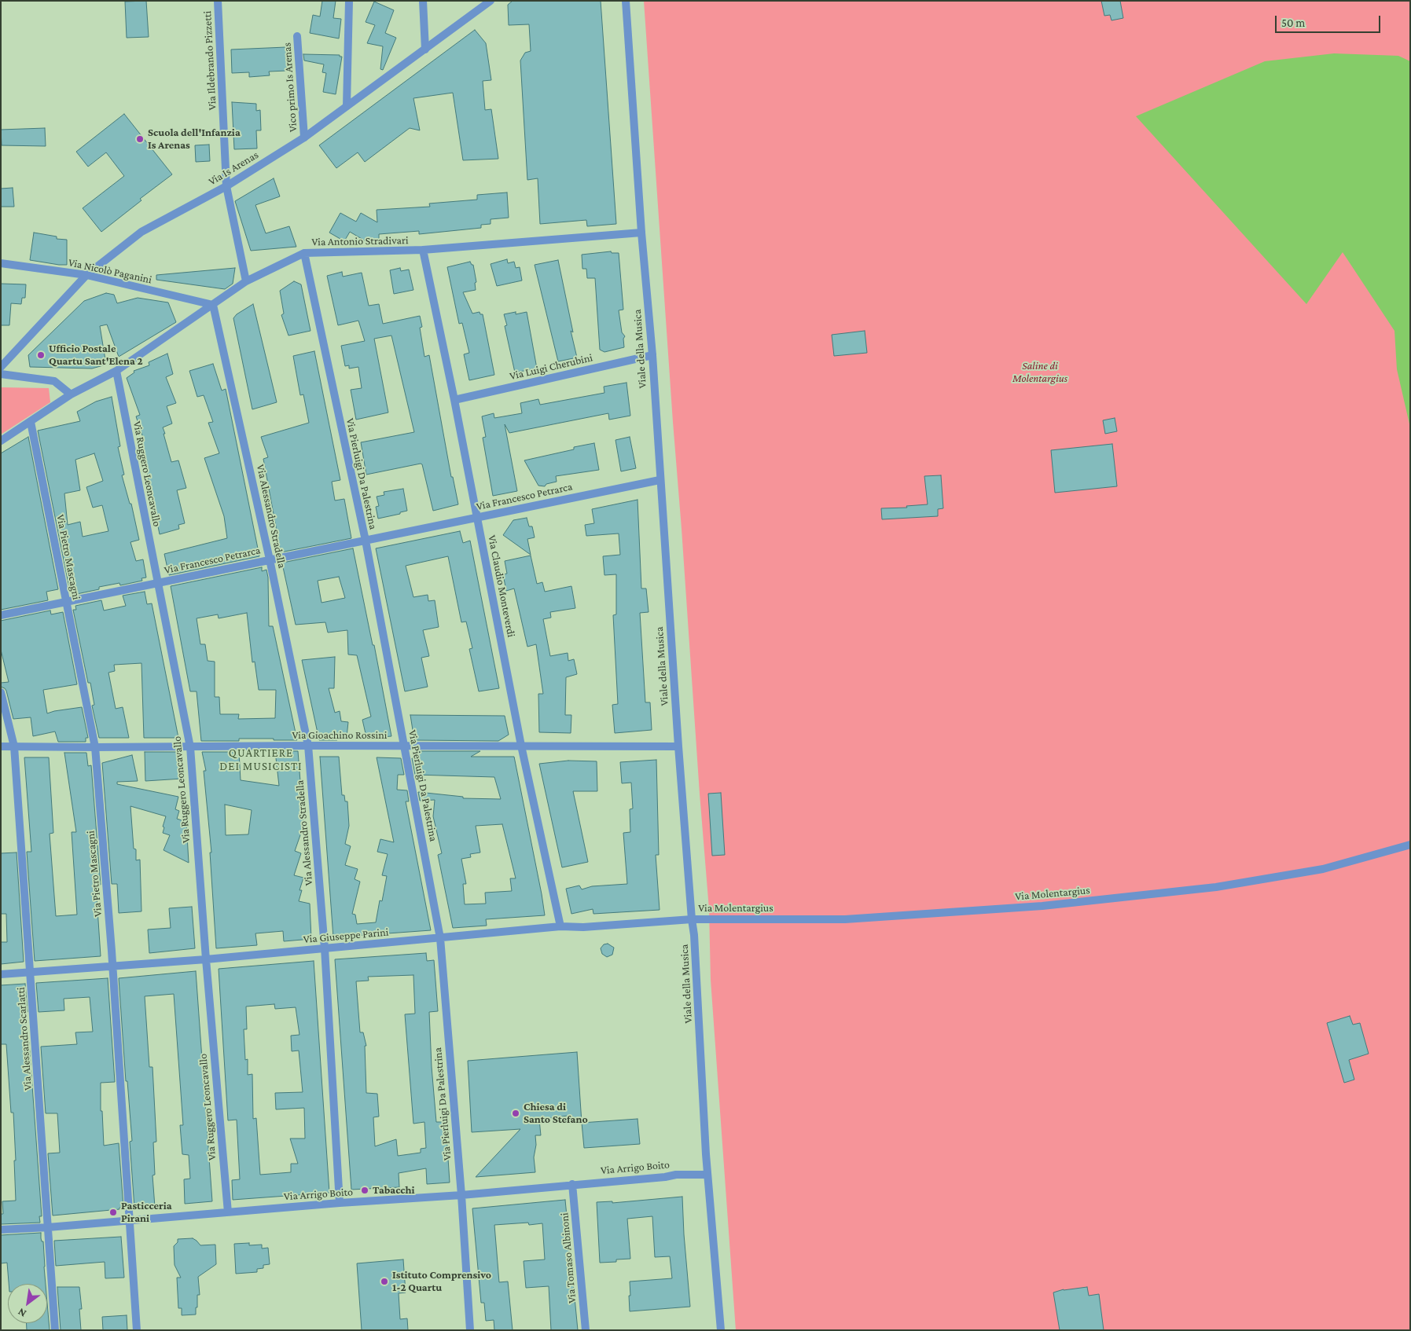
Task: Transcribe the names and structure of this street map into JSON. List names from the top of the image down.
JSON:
{
  "streets": {
    "street": [
      "Via Ildebrando Pizzetti",
      "Vico primo Is Arenas",
      "Via Is Arenas",
      "Via Antonio Stradivari",
      "Via Nicolò Paganini",
      "Viale della Musica",
      "Via Luigi Cherubini",
      "Via Ruggero Leoncavallo",
      "Via Pierluigi Da Palestrina",
      "Via Francesco Petrarca",
      "Via Alessandro Stradella",
      "Via Pietro Mascagni",
      "Via Claudio Monteverdi",
      "Via Gioachino Rossini",
      "Via Molentargius",
      "Via Giuseppe Parini",
      "Via Alessandro Scarlatti",
      "Via Arrigo Boito",
      "Via Tomaso Albinoni"
    ]
  },
  "crossings": [
    ["Via Ildebrando Pizzetti", "Via Is Arenas"],
    ["Via Ildebrando Pizzetti", "Via Antonio Stradivari"],
    ["Vico primo Is Arenas", "Via Is Arenas"],
    ["Via Is Arenas", "Via Nicolò Paganini"],
    ["Via Antonio Stradivari", "Via Nicolò Paganini"],
    ["Via Antonio Stradivari", "Viale della Musica"],
    ["Via Antonio Stradivari", "Via Ruggero Leoncavallo"],
    ["Via Antonio Stradivari", "Via Pierluigi Da Palestrina"],
    ["Via Antonio Stradivari", "Via Alessandro Stradella"],
    ["Via Antonio Stradivari", "Via Pietro Mascagni"],
    ["Via Antonio Stradivari", "Via Claudio Monteverdi"],
    ["Via Nicolò Paganini", "Via Alessandro Stradella"],
    ["Viale della Musica", "Via Luigi Cherubini"],
    ["Viale della Musica", "Via Francesco Petrarca"],
    ["Viale della Musica", "Via Gioachino Rossini"],
    ["Viale della Musica", "Via Molentargius"],
    ["Viale della Musica", "Via Giuseppe Parini"],
    ["Viale della Musica", "Via Arrigo Boito"],
    ["Via Luigi Cherubini", "Via Claudio Monteverdi"],
    ["Via Ruggero Leoncavallo", "Via Francesco Petrarca"],
    ["Via Ruggero Leoncavallo", "Via Gioachino Rossini"],
    ["Via Ruggero Leoncavallo", "Via Giuseppe Parini"],
    ["Via Ruggero Leoncavallo", "Via Arrigo Boito"],
    ["Via Pierluigi Da Palestrina", "Via Francesco Petrarca"],
    ["Via Pierluigi Da Palestrina", "Via Gioachino Rossini"],
    ["Via Pierluigi Da Palestrina", "Via Giuseppe Parini"],
    ["Via Pierluigi Da Palestrina", "Via Arrigo Boito"],
    ["Via Francesco Petrarca", "Via Alessandro Stradella"],
    ["Via Francesco Petrarca", "Via Pietro Mascagni"],
    ["Via Francesco Petrarca", "Via Claudio Monteverdi"],
    ["Via Alessandro Stradella", "Via Gioachino Rossini"],
    ["Via Alessandro Stradella", "Via Giuseppe Parini"],
    ["Via Alessandro Stradella", "Via Arrigo Boito"],
    ["Via Pietro Mascagni", "Via Gioachino Rossini"],
    ["Via Pietro Mascagni", "Via Giuseppe Parini"],
    ["Via Pietro Mascagni", "Via Arrigo Boito"],
    ["Via Claudio Monteverdi", "Via Gioachino Rossini"],
    ["Via Claudio Monteverdi", "Via Giuseppe Parini"],
    ["Via Gioachino Rossini", "Via Alessandro Scarlatti"],
    ["Via Molentargius", "Via Giuseppe Parini"],
    ["Via Giuseppe Parini", "Via Alessandro Scarlatti"],
    ["Via Alessandro Scarlatti", "Via Arrigo Boito"],
    ["Via Arrigo Boito", "Via Tomaso Albinoni"]
  ],
  "districts": ["QUARTIERE DEI MUSICISTI"],
  "parks": ["Saline di Molentargius"],
  "places": [
    "Scuola dell'Infanzia Is Arenas",
    "Ufficio Postale Quartu Sant'Elena 2",
    "Chiesa di Santo Stefano",
    "Tabacchi",
    "Pasticceria Pirani",
    "Istituto Comprensivo 1-2 Quartu"
  ],
  "scale_bar": "50 m",
  "north": "bottom left"
}
